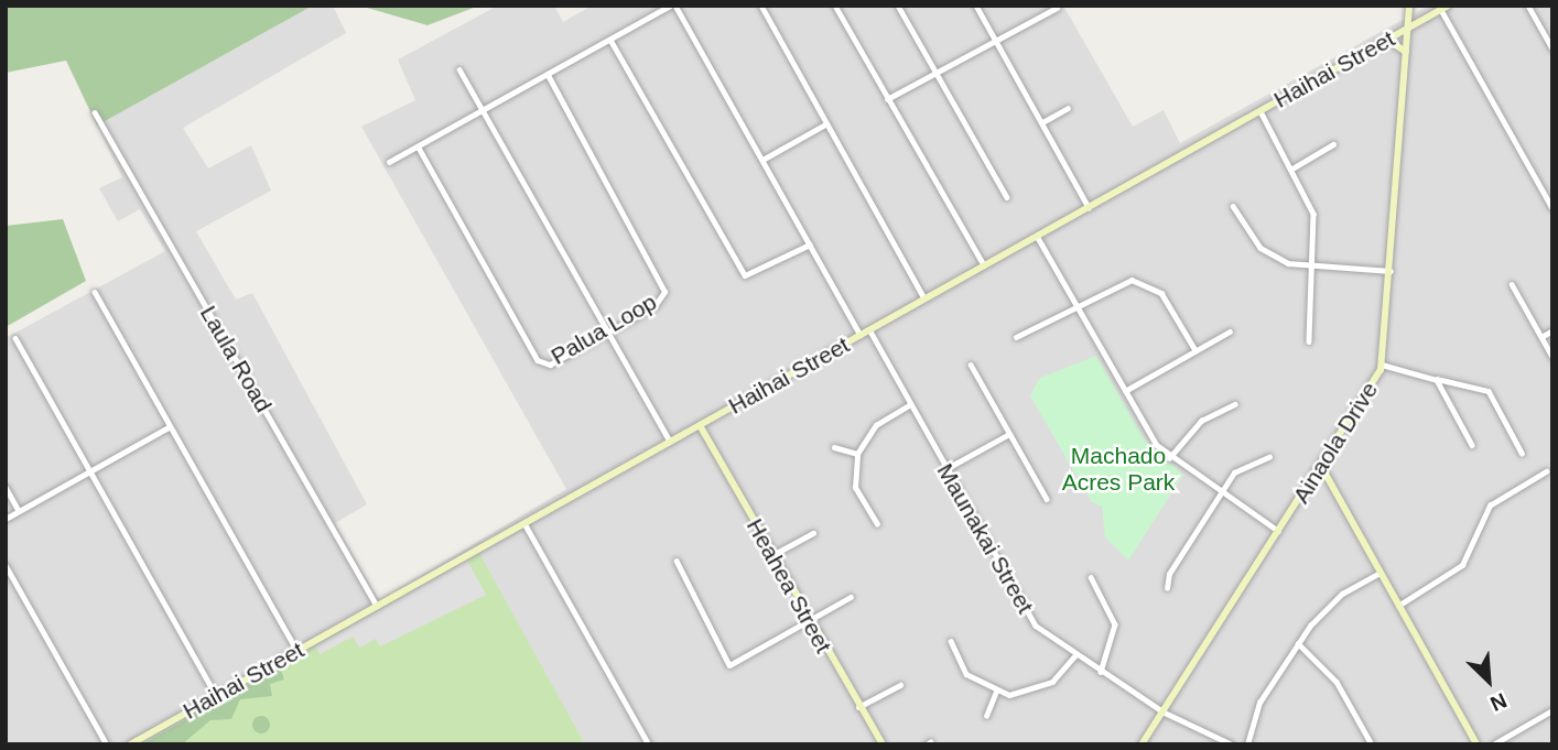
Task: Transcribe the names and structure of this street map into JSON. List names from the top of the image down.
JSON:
{
  "streets": {
    "street": [
      "Haihai Street",
      "Palua Loop",
      "Laula Road",
      "Ainaola Drive",
      "Maunakai Street",
      "Heahea Street"
    ]
  },
  "crossings": [
    ["Haihai Street", "Laula Road"],
    ["Haihai Street", "Ainaola Drive"],
    ["Haihai Street", "Maunakai Street"],
    ["Haihai Street", "Heahea Street"],
    ["Ainaola Drive", "Maunakai Street"]
  ],
  "parks": ["Machado Acres Park"],
  "north": "bottom right"
}
